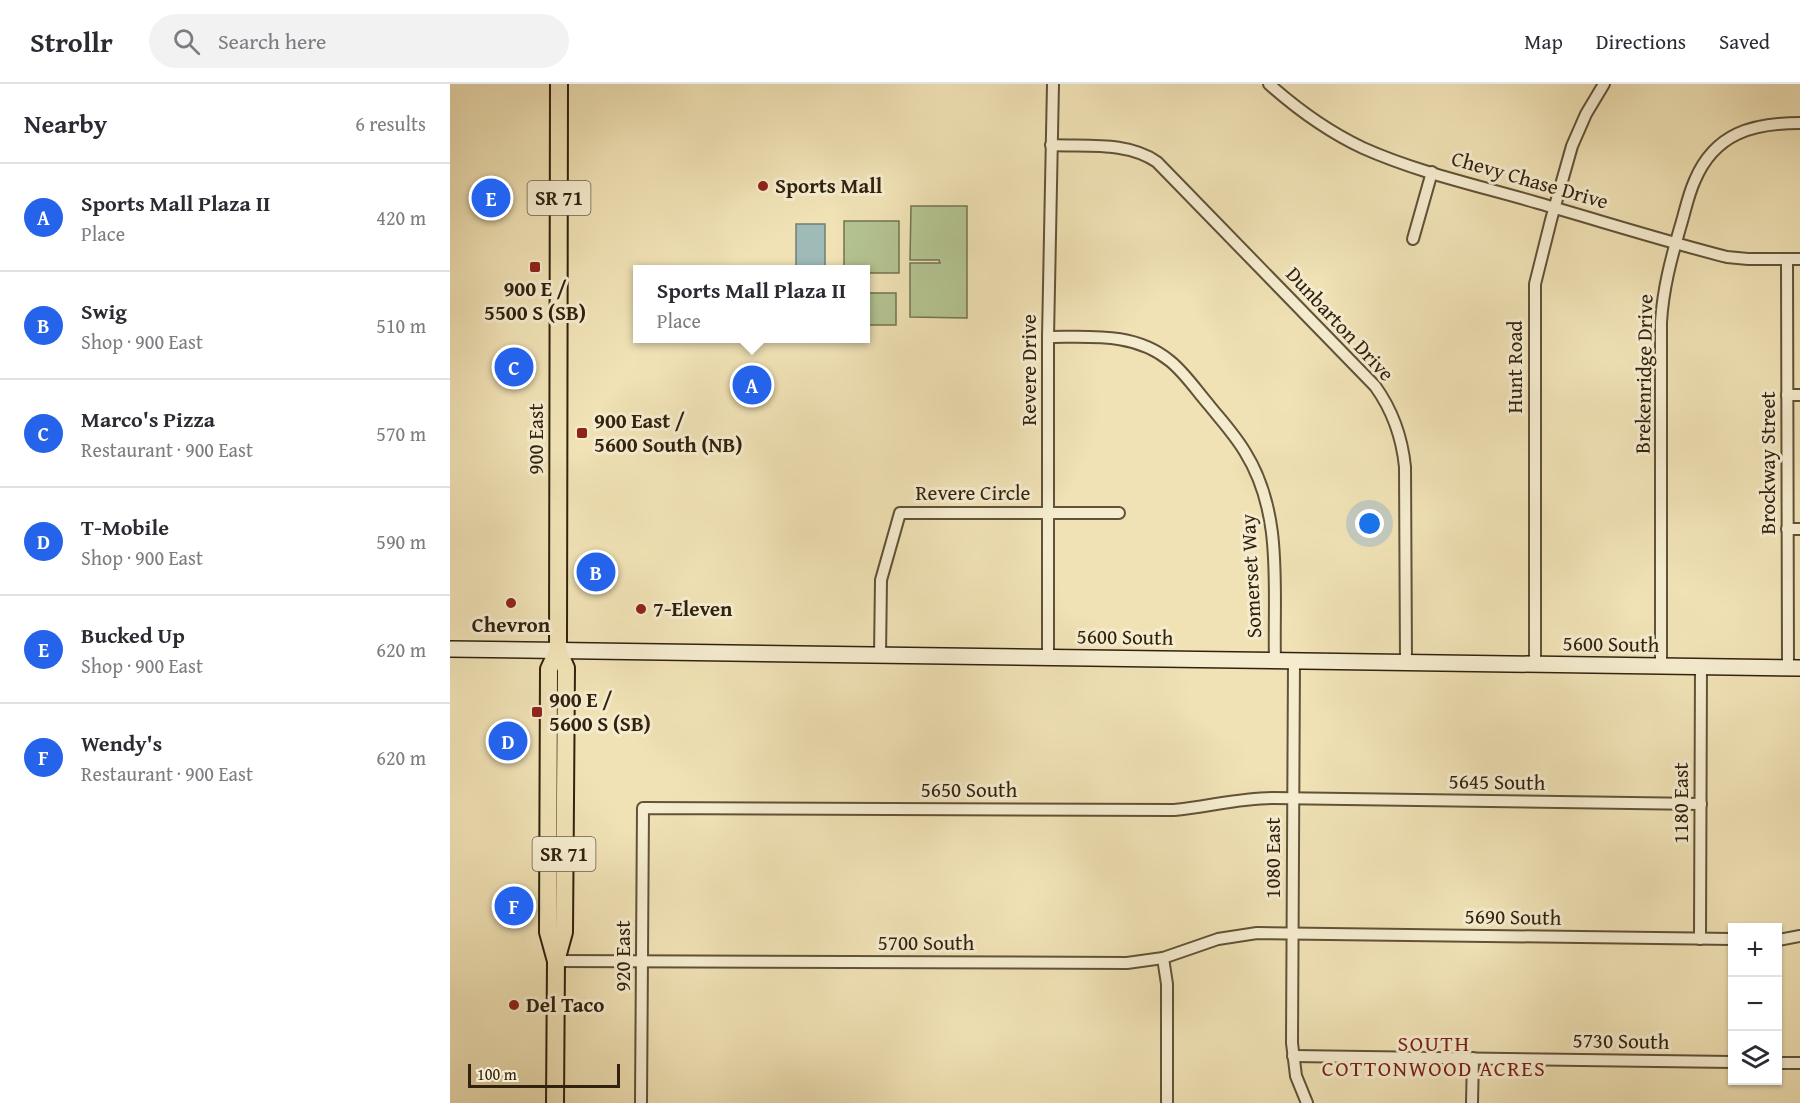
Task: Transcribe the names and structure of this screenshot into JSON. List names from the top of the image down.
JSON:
{
  "streets": {
    "main road": ["SR 71", "900 East", "5600 South"],
    "street": [
      "Chevy Chase Drive",
      "Dunbarton Drive",
      "Hunt Road",
      "Revere Drive",
      "Brekenridge Drive",
      "Brockway Street",
      "Revere Circle",
      "Somerset Way",
      "5645 South",
      "5650 South",
      "1180 East",
      "1080 East",
      "5690 South",
      "5700 South",
      "920 East",
      "5730 South"
    ]
  },
  "crossings": [
    ["Chevy Chase Drive", "Hunt Road"],
    ["Chevy Chase Drive", "Brekenridge Drive"],
    ["Chevy Chase Drive", "Brockway Street"],
    ["Dunbarton Drive", "Revere Drive"],
    ["Dunbarton Drive", "5600 South"],
    ["Hunt Road", "5600 South"],
    ["Revere Drive", "Revere Circle"],
    ["Revere Drive", "Somerset Way"],
    ["Revere Drive", "5600 South"],
    ["Brekenridge Drive", "5600 South"],
    ["900 East", "5600 South"],
    ["900 East", "5700 South"],
    ["Brockway Street", "5600 South"],
    ["Revere Circle", "5600 South"],
    ["Somerset Way", "5600 South"],
    ["5600 South", "1180 East"],
    ["5600 South", "1080 East"],
    ["5645 South", "5650 South"],
    ["5645 South", "1180 East"],
    ["5645 South", "1080 East"],
    ["5650 South", "1080 East"],
    ["5650 South", "920 East"],
    ["1180 East", "5690 South"],
    ["1080 East", "5690 South"],
    ["1080 East", "5700 South"],
    ["1080 East", "5730 South"],
    ["5690 South", "5700 South"],
    ["5700 South", "920 East"]
  ],
  "districts": ["SOUTH COTTONWOOD ACRES"],
  "places": {
    "other": [
      "Sports Mall",
      "Chevron",
      "7-Eleven",
      "Del Taco"
    ],
    "transit": ["900 E / 5500 S (SB)", "900 East / 5600 South (NB)", "900 E / 5600 S (SB)"]
  },
  "scale_bar": "100 m",
  "page": {
    "header": "Strollr",
    "search": "Search here",
    "nav": ["Map", "Directions", "Saved"],
    "heading": ["Nearby", "6 results"],
    "list": [
      {
        "mark": "A",
        "name": "Sports Mall Plaza II",
        "note": "Place",
        "value": "420 m"
      },
      {
        "mark": "B",
        "name": "Swig",
        "note": "Shop · 900 East",
        "value": "510 m"
      },
      {
        "mark": "C",
        "name": "Marco's Pizza",
        "note": "Restaurant · 900 East",
        "value": "570 m"
      },
      {
        "mark": "D",
        "name": "T-Mobile",
        "note": "Shop · 900 East",
        "value": "590 m"
      },
      {
        "mark": "E",
        "name": "Bucked Up",
        "note": "Shop · 900 East",
        "value": "620 m"
      },
      {
        "mark": "F",
        "name": "Wendy's",
        "note": "Restaurant · 900 East",
        "value": "620 m"
      }
    ],
    "pins": [
      "E",
      "C",
      "A",
      "B",
      "D",
      "F"
    ],
    "popup": ["Sports Mall Plaza II", "Place"],
    "map_buttons": ["+", "−"],
    "scale": "100 m"
  }
}
